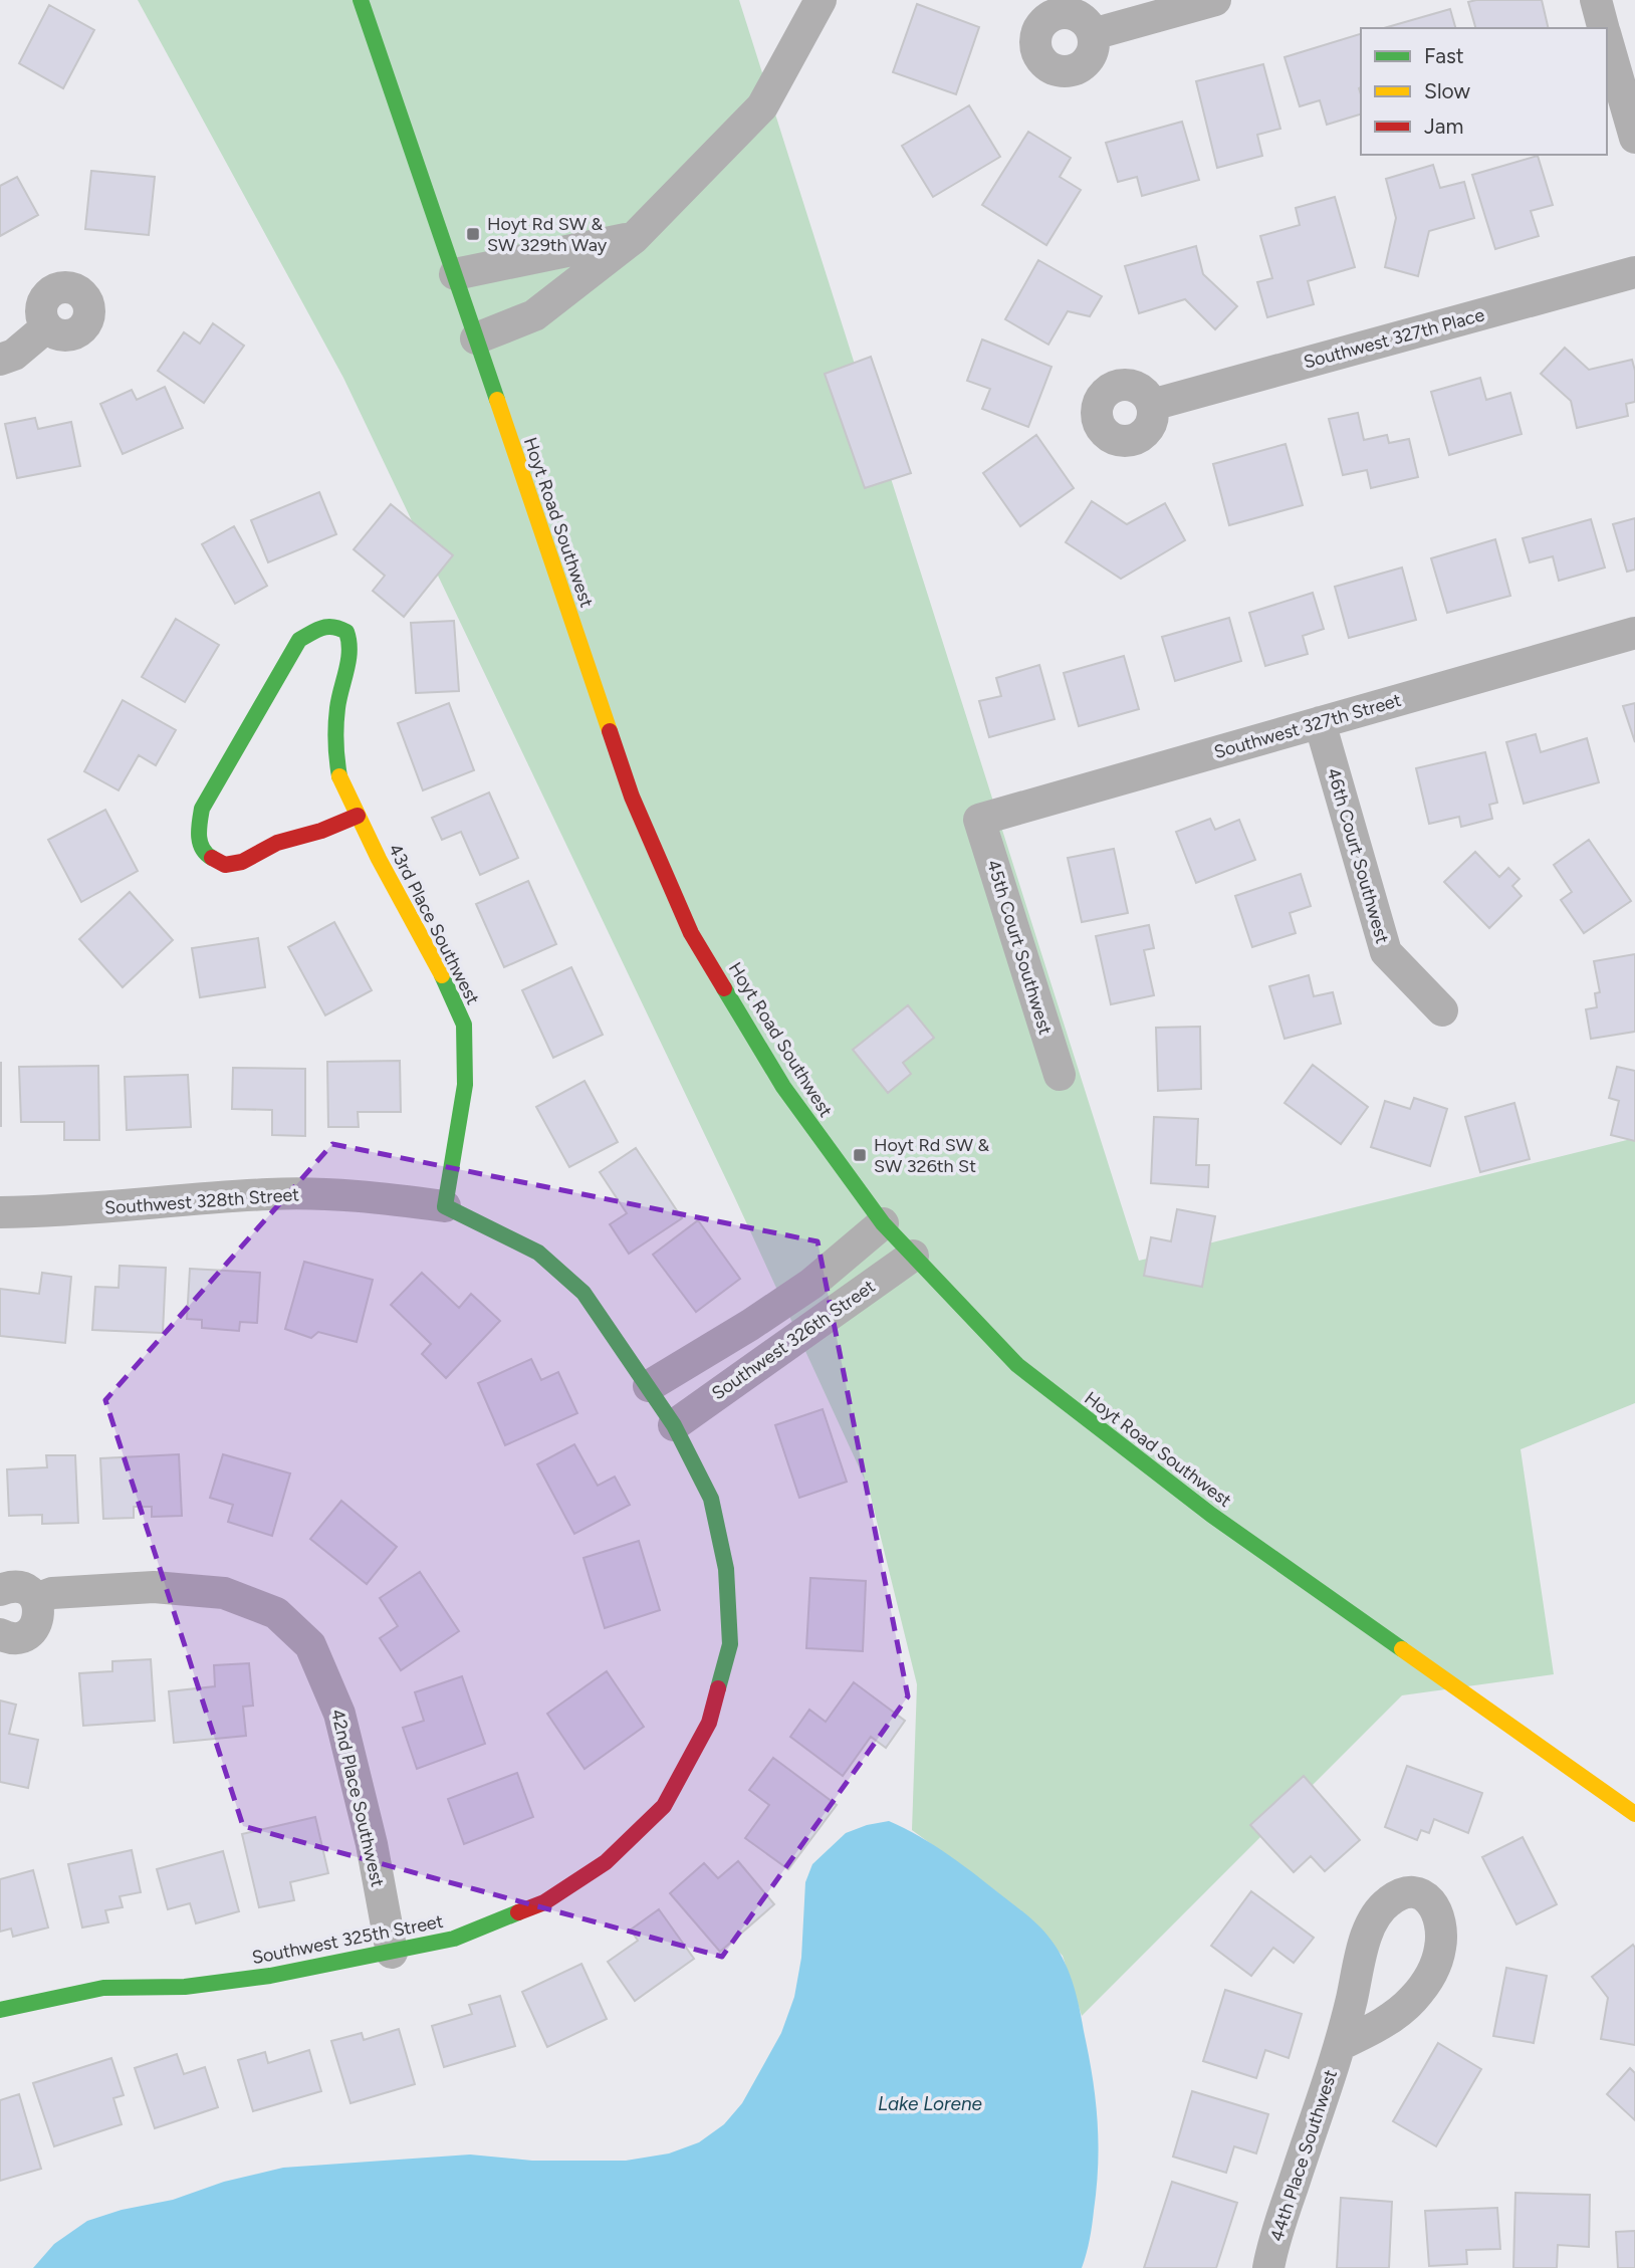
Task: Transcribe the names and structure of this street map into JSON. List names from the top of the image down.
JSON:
{
  "streets": {
    "street": [
      "Southwest 327th Place",
      "Hoyt Road Southwest",
      "Southwest 327th Street",
      "46th Court Southwest",
      "43rd Place Southwest",
      "45th Court Southwest",
      "Southwest 328th Street",
      "Southwest 326th Street",
      "42nd Place Southwest",
      "Southwest 325th Street",
      "44th Place Southwest"
    ]
  },
  "crossings": [
    ["Hoyt Road Southwest", "Southwest 326th Street"],
    ["Southwest 327th Street", "46th Court Southwest"],
    ["Southwest 327th Street", "45th Court Southwest"],
    ["43rd Place Southwest", "Southwest 328th Street"],
    ["Southwest 326th Street", "Southwest 325th Street"],
    ["42nd Place Southwest", "Southwest 325th Street"]
  ],
  "water": ["Lake Lorene"],
  "places": {
    "transit": ["Hoyt Rd SW & SW 329th Way", "Hoyt Rd SW & SW 326th St"]
  },
  "legend": ["Fast", "Slow", "Jam"]
}
